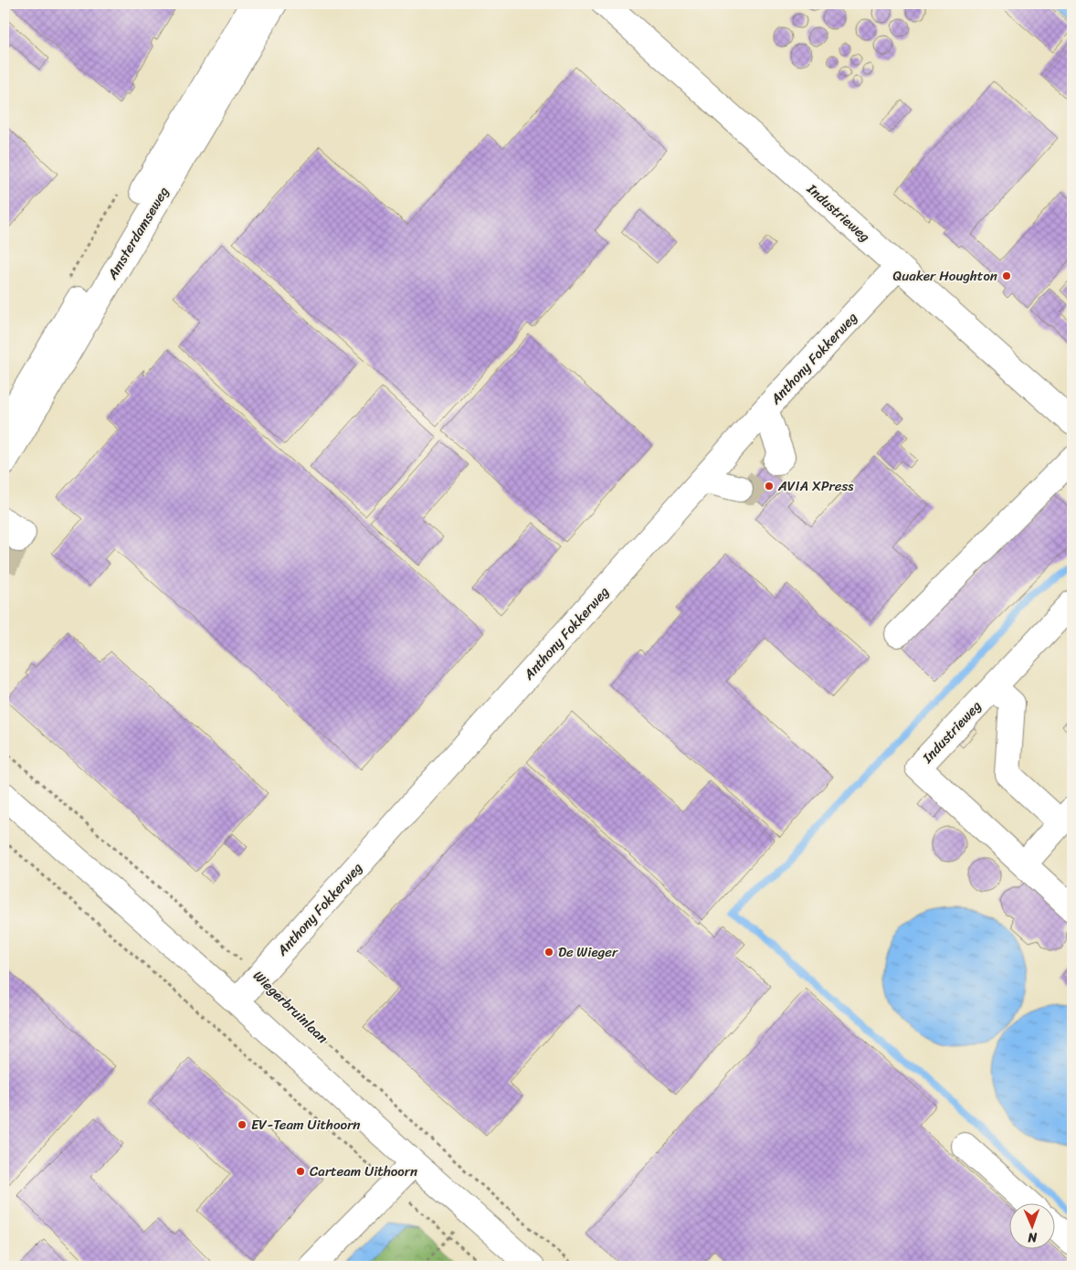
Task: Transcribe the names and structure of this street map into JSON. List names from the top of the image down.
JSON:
{
  "streets": {
    "street": ["Industrieweg", "Amsterdamseweg", "Anthony Fokkerweg"],
    "path": ["Wiegerbruinlaan"]
  },
  "crossings": [
    ["Industrieweg", "Anthony Fokkerweg"],
    ["Anthony Fokkerweg", "Wiegerbruinlaan"]
  ],
  "places": [
    "Quaker Houghton",
    "AVIA XPress",
    "De Wieger",
    "EV-Team Uithoorn",
    "Carteam Uithoorn"
  ],
  "north": "bottom"
}
